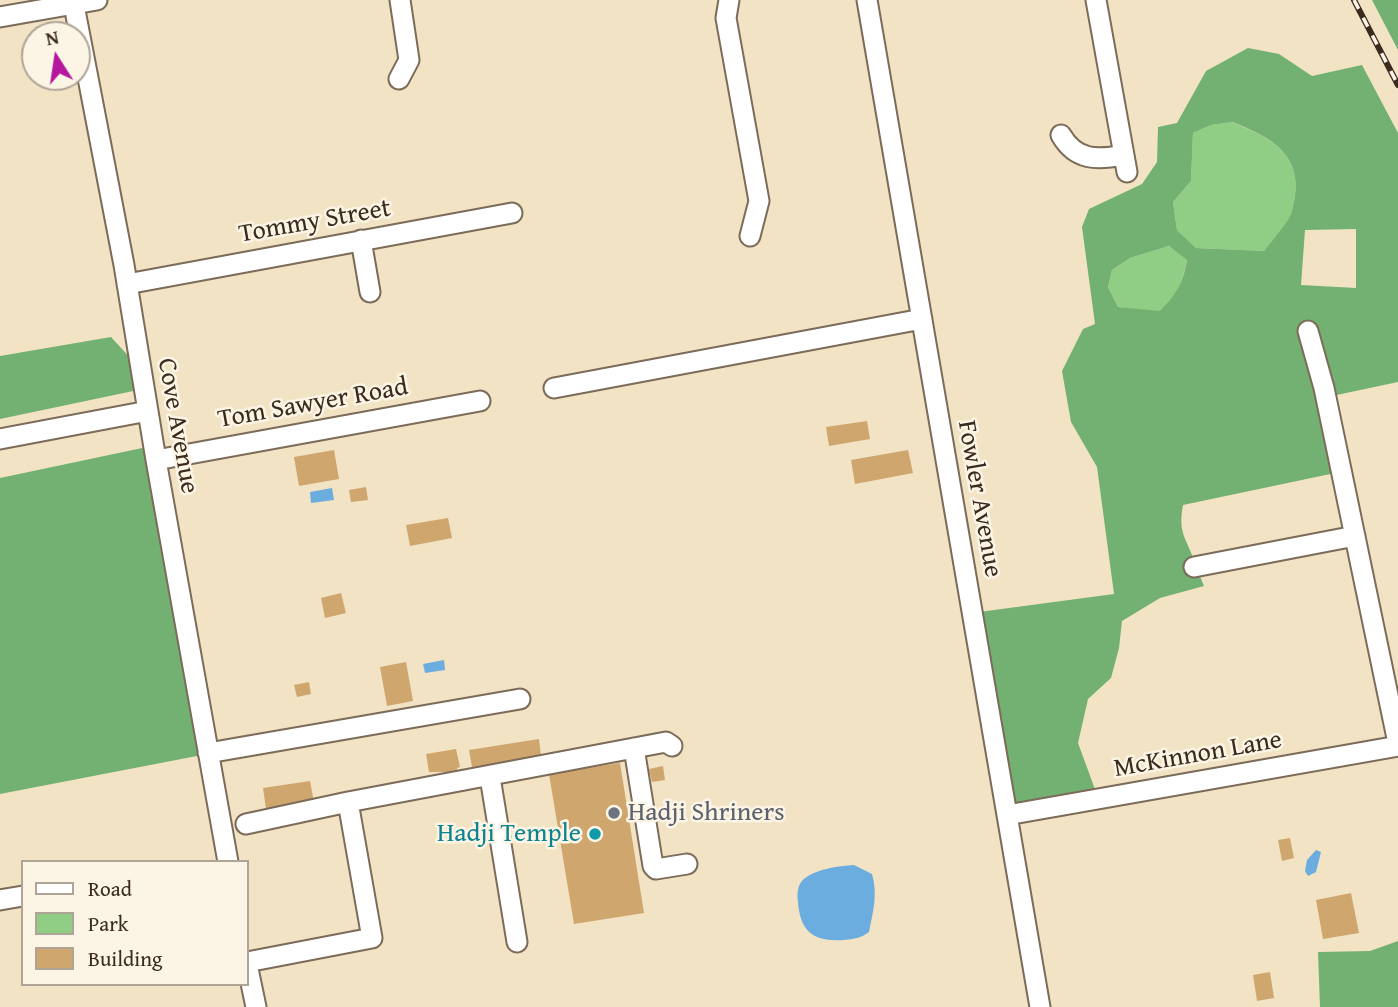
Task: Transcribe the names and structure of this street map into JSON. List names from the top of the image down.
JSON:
{
  "streets": {
    "street": [
      "Tommy Street",
      "Tom Sawyer Road",
      "Cove Avenue",
      "Fowler Avenue",
      "McKinnon Lane"
    ]
  },
  "crossings": [
    ["Tommy Street", "Cove Avenue"],
    ["Tom Sawyer Road", "Cove Avenue"],
    ["Fowler Avenue", "McKinnon Lane"]
  ],
  "places": ["Hadji Shriners", "Hadji Temple"],
  "legend": ["Road", "Park", "Building"],
  "north": "top"
}
